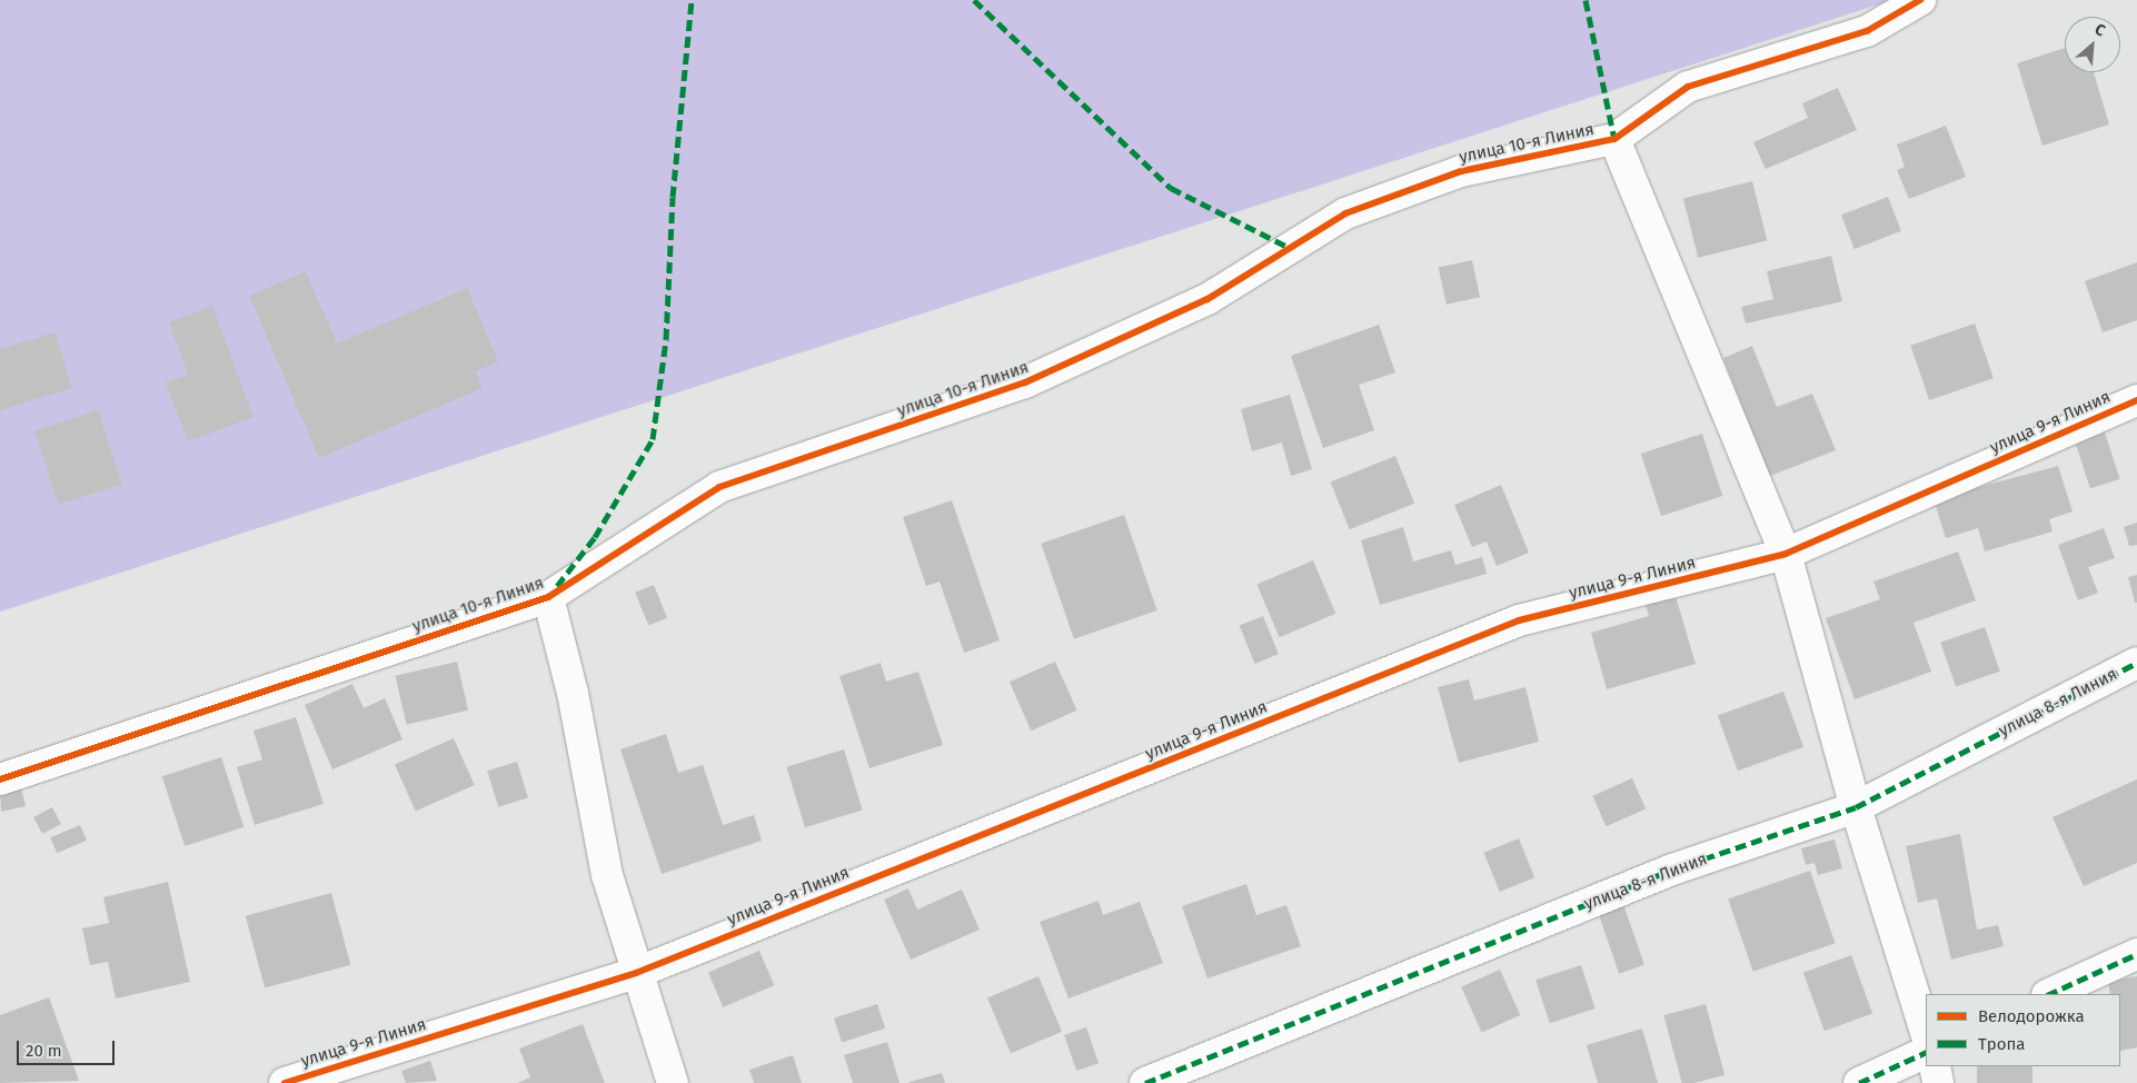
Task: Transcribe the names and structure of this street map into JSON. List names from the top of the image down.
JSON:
{
  "streets": {
    "street": ["улица 10-я Линия", "улица 9-я Линия", "улица 8-я Линия"]
  },
  "legend": ["Велодорожка", "Тропа"],
  "scale_bar": "20 m",
  "north": "top right"
}
